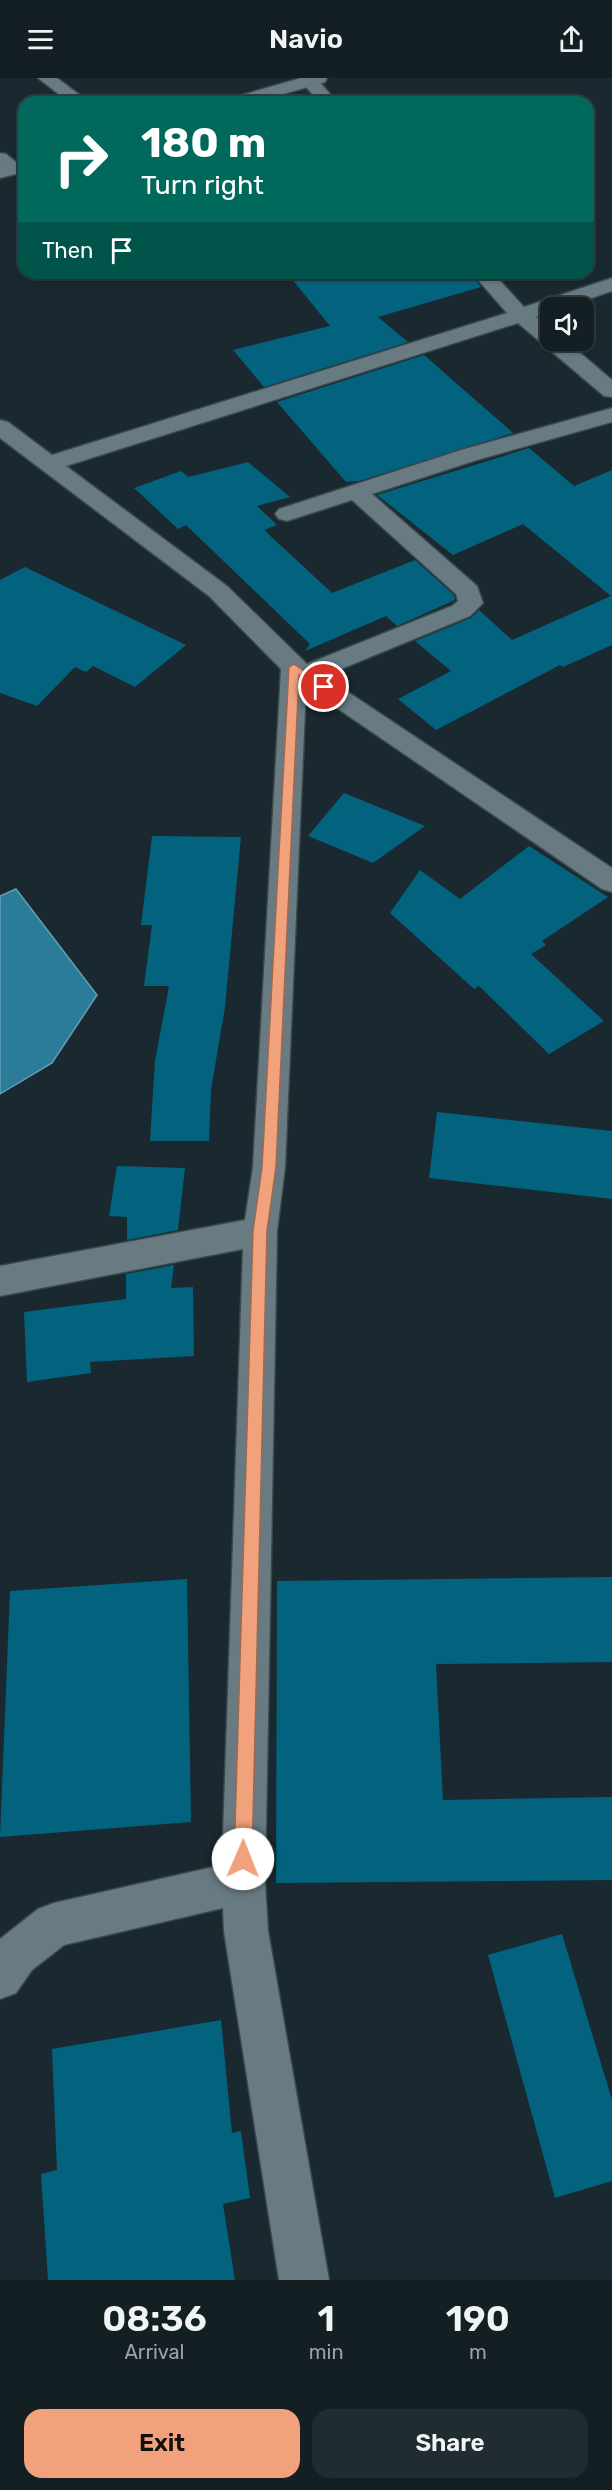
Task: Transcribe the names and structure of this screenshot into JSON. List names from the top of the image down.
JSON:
{
  "page": {
    "header": "Navio",
    "turn": ["180 m", "Turn right"],
    "then": "Then",
    "eta": [
      "08:36",
      "Arrival",
      "1",
      "min",
      "190",
      "m"
    ],
    "buttons": ["Exit", "Share"]
  }
}
